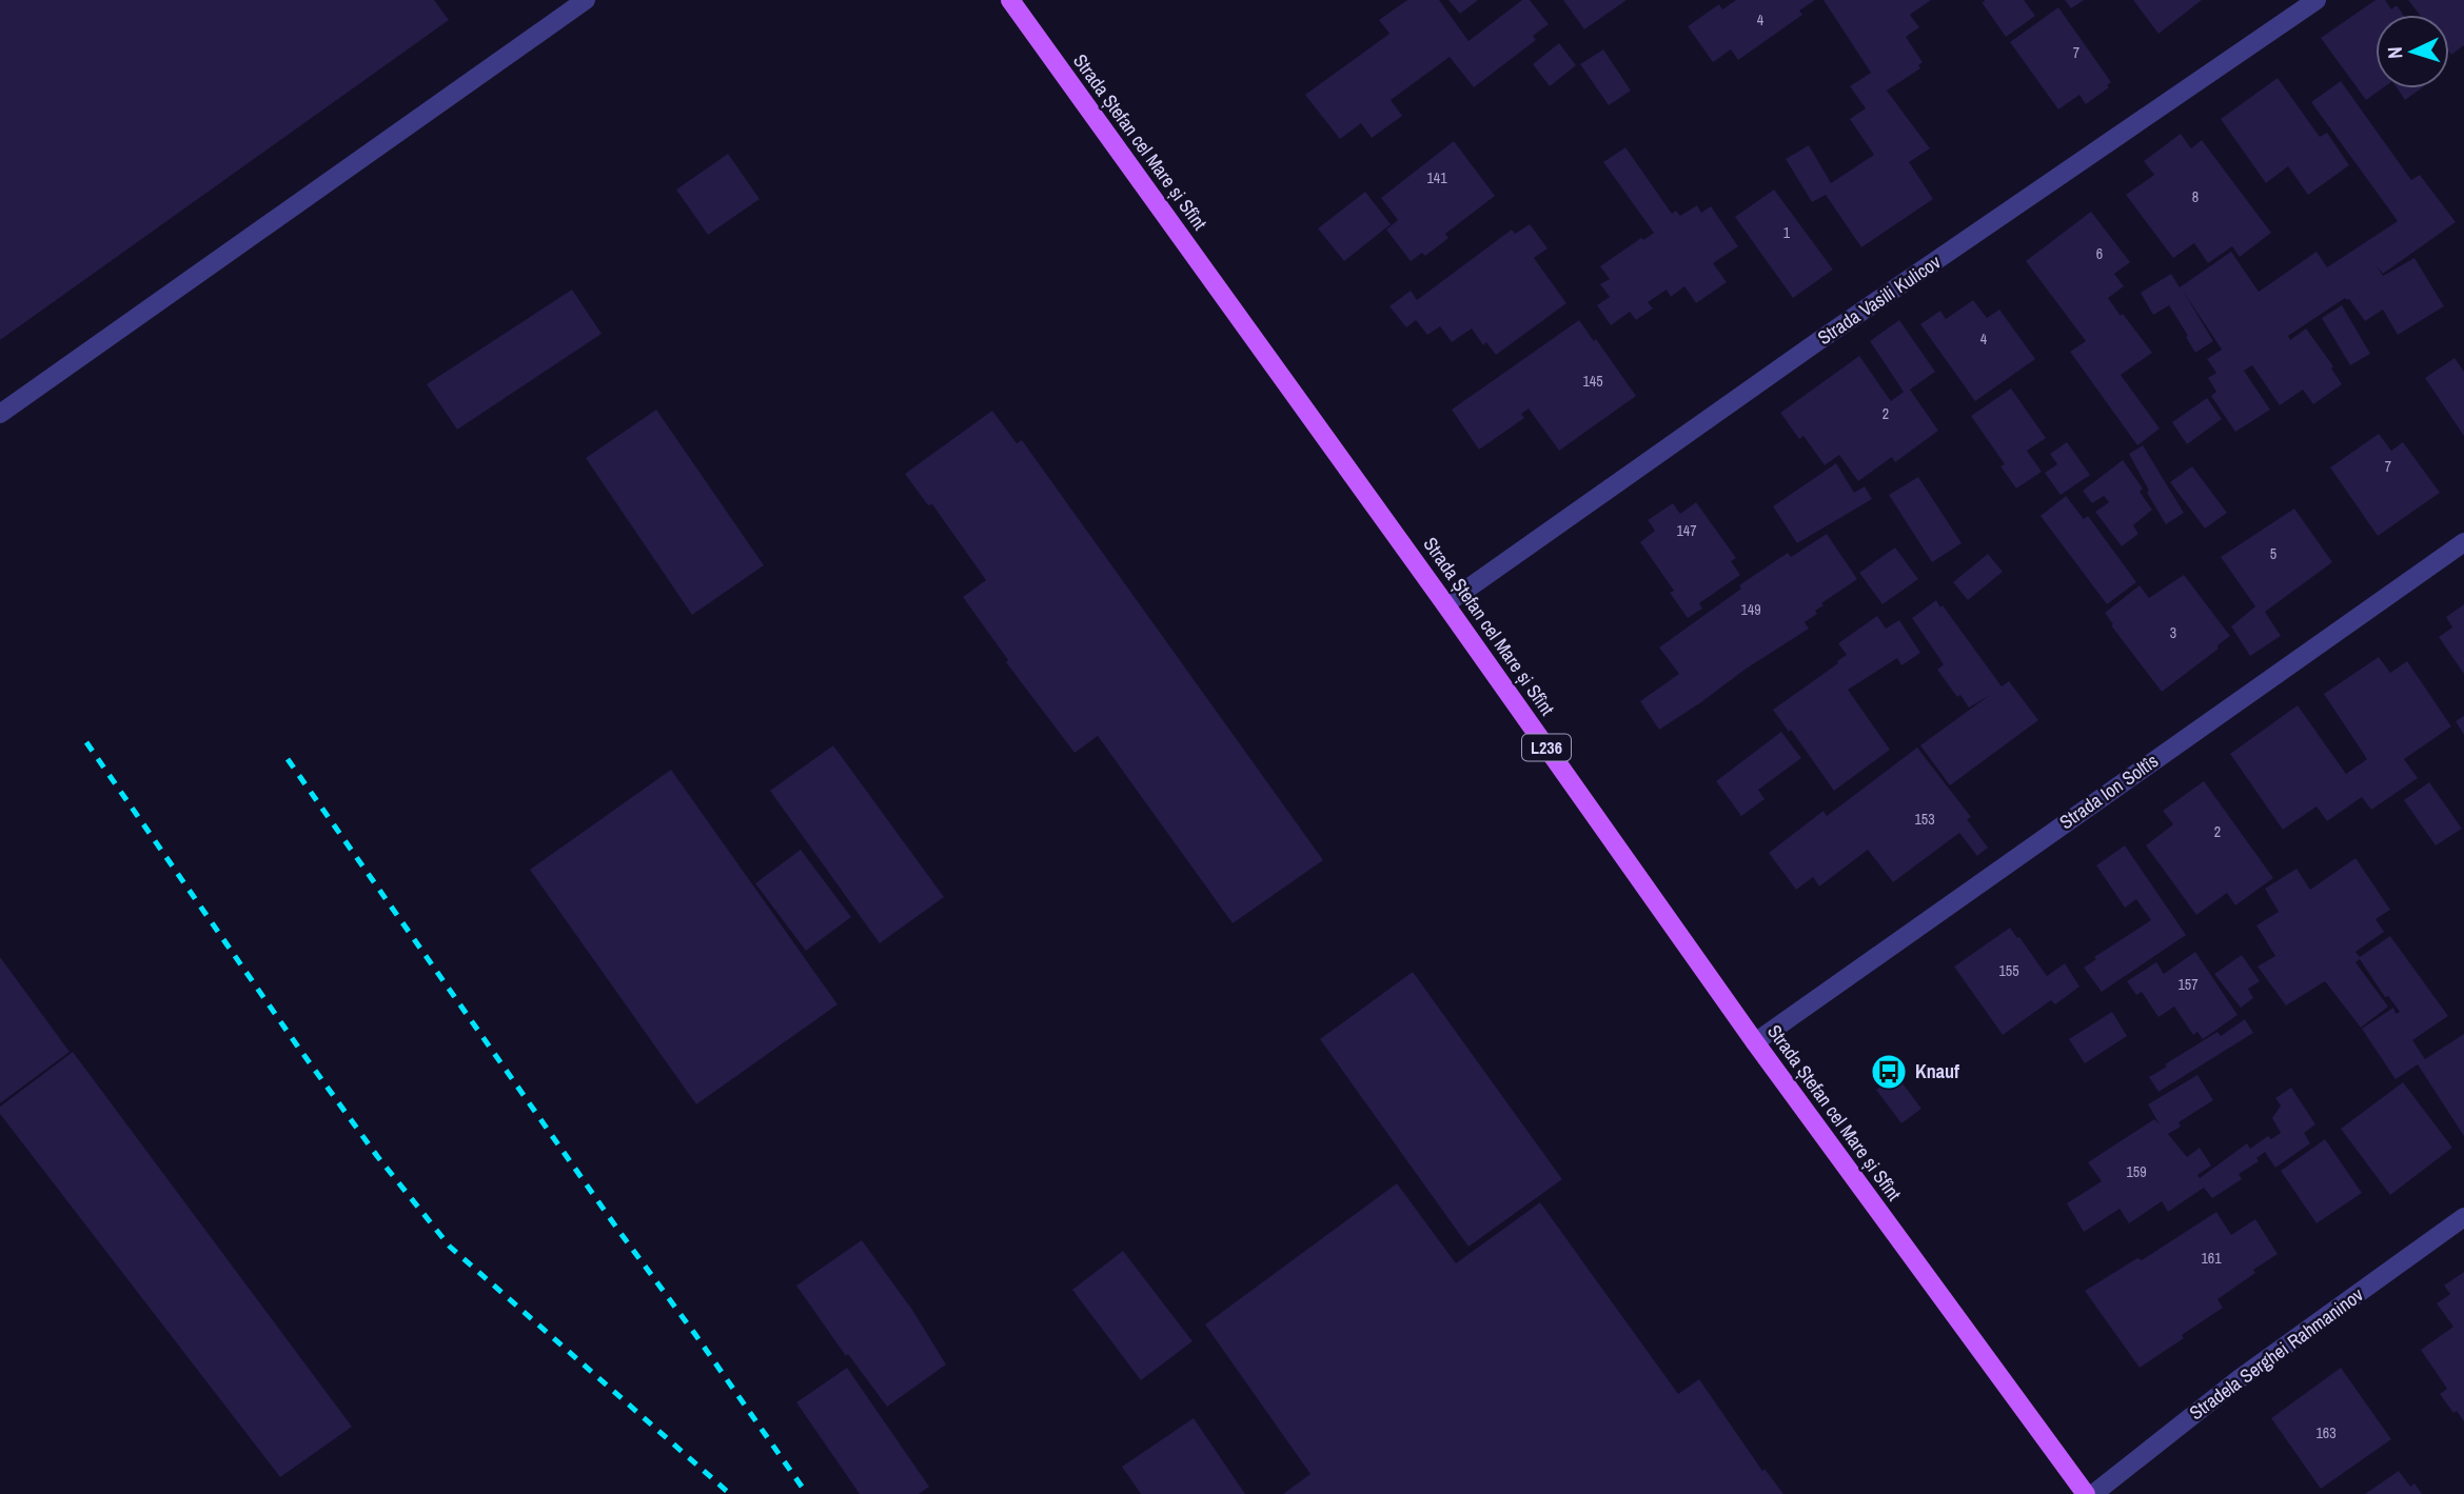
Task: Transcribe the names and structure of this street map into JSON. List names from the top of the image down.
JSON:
{
  "streets": {
    "main road": ["Strada Ștefan cel Mare și Sfînt", "L236"],
    "street": ["Strada Vasili Kulicov", "Strada Ion Soltîs", "Stradela Serghei Rahmaninov"]
  },
  "crossings": [
    ["Strada Ștefan cel Mare și Sfînt", "Strada Vasili Kulicov"],
    ["Strada Ștefan cel Mare și Sfînt", "Strada Ion Soltîs"]
  ],
  "places": {
    "bus stop": ["Knauf"]
  },
  "house_numbers": [
    "4",
    "7",
    "141",
    "8",
    "1",
    "6",
    "4",
    "145",
    "2",
    "7",
    "147",
    "5",
    "149",
    "3",
    "153",
    "2",
    "155",
    "157",
    "159",
    "161",
    "163"
  ],
  "north": "left"
}
